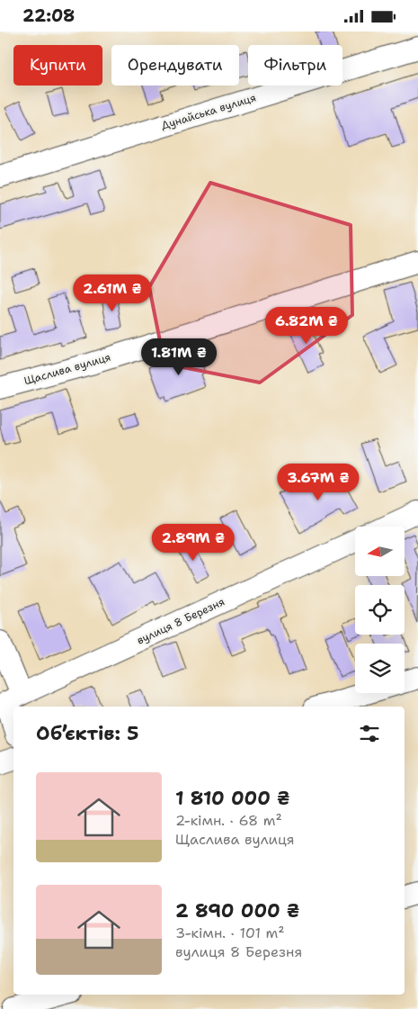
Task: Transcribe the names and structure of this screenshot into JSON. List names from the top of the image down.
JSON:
{
  "streets": {
    "street": ["Дунайська вулиця", "Щаслива вулиця", "вулиця 8 Березня"]
  },
  "north": "left",
  "page": {
    "status": "22:08",
    "chip": ["Купити", "Орендувати", "Фільтри"],
    "price": [
      "2.61M ₴",
      "6.82M ₴",
      "1.81M ₴",
      "3.67M ₴",
      "2.89M ₴"
    ],
    "heading": "Об’єктів: 5",
    "list": [
      {
        "name": "1 810 000 ₴",
        "note": "2-кімн. · 68 m² · Щаслива вулиця"
      },
      {
        "name": "2 890 000 ₴",
        "note": "3-кімн. · 101 m² · вулиця 8 Березня"
      }
    ]
  }
}
